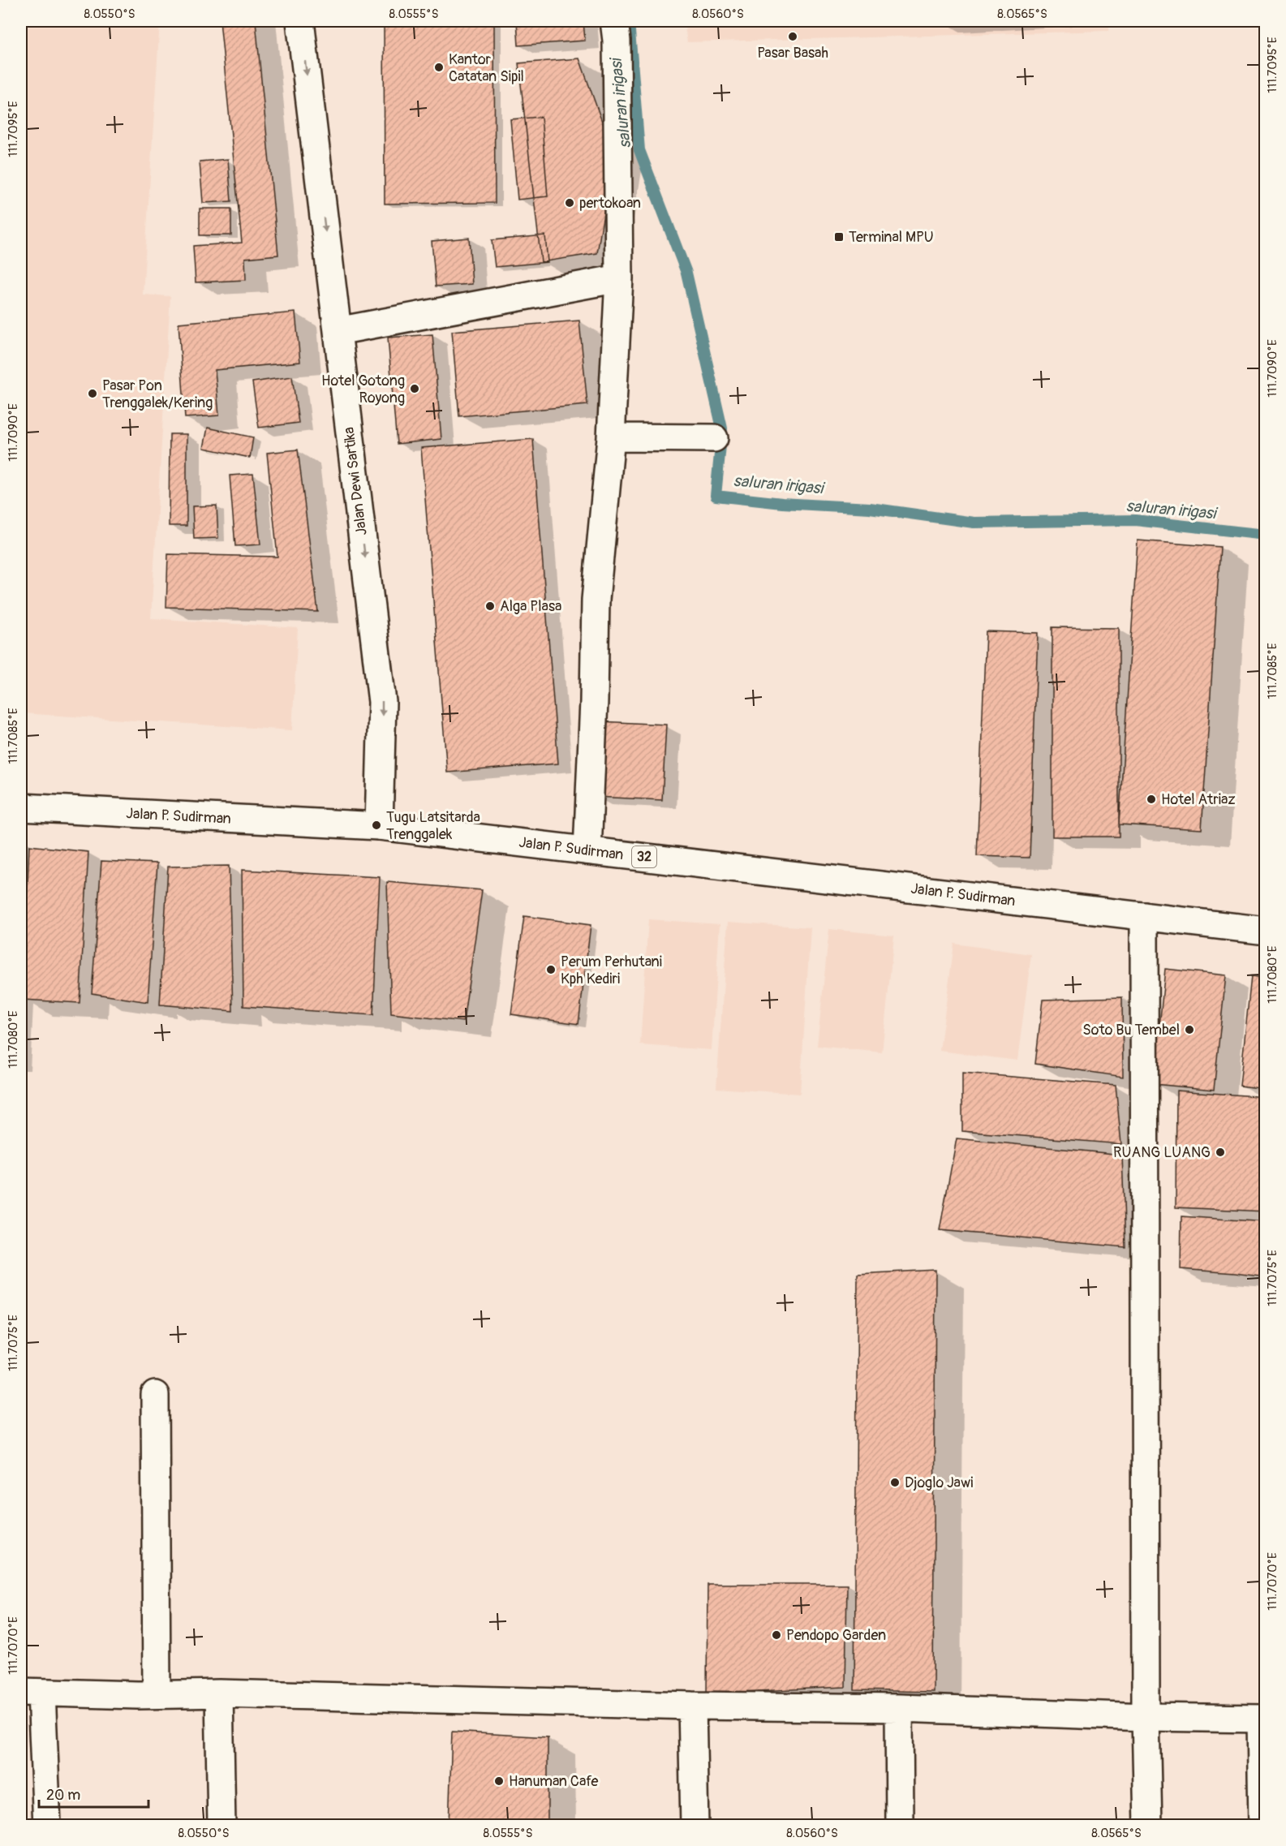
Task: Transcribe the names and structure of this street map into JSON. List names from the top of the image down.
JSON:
{
  "streets": {
    "main road": ["Jalan Dewi Sartika", "Jalan P. Sudirman", "32"]
  },
  "crossings": [
    ["Jalan Dewi Sartika", "Jalan P. Sudirman"]
  ],
  "water": ["saluran irigasi"],
  "places": {
    "other": [
      "Pasar Basah",
      "Kantor Catatan Sipil",
      "pertokoan",
      "Hotel Gotong Royong",
      "Pasar Pon Trenggalek/Kering",
      "Alga Plasa",
      "Hotel Atriaz",
      "Tugu Latsitarda Trenggalek",
      "Perum Perhutani Kph Kediri",
      "Soto Bu Tembel",
      "RUANG LUANG",
      "Djoglo Jawi",
      "Pendopo Garden",
      "Hanuman Cafe"
    ],
    "transit": ["Terminal MPU"]
  },
  "scale_bar": "20 m",
  "coordinates": [
    "8.0550°S",
    "8.0555°S",
    "8.0560°S",
    "8.0565°S",
    "111.7095°E",
    "111.7090°E",
    "111.7085°E",
    "111.7080°E",
    "111.7075°E",
    "111.7070°E"
  ]
}
